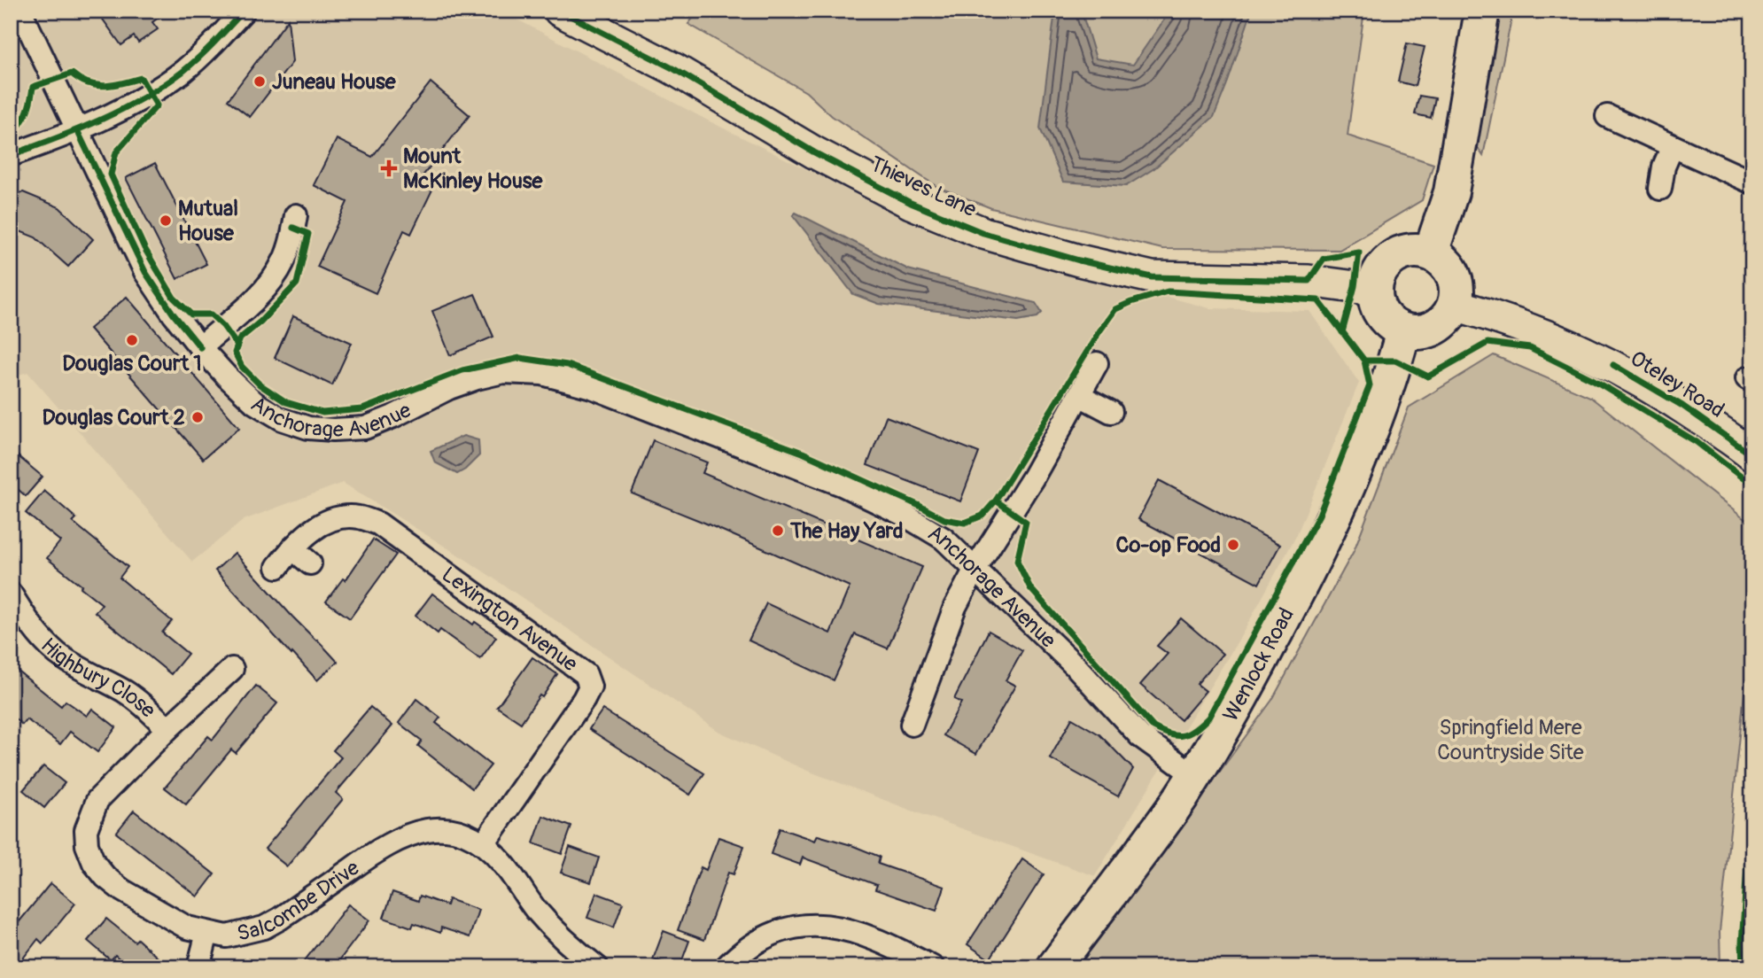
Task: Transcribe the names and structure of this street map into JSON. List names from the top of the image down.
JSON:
{
  "streets": {
    "main road": ["Thieves Lane", "Oteley Road", "Wenlock Road"],
    "street": [
      "Anchorage Avenue",
      "Lexington Avenue",
      "Highbury Close",
      "Salcombe Drive"
    ]
  },
  "crossings": [
    ["Thieves Lane", "Oteley Road"],
    ["Thieves Lane", "Wenlock Road"],
    ["Oteley Road", "Wenlock Road"],
    ["Anchorage Avenue", "Wenlock Road"],
    ["Lexington Avenue", "Salcombe Drive"],
    ["Highbury Close", "Salcombe Drive"]
  ],
  "parks": ["Springfield Mere Countryside Site"],
  "places": {
    "other": [
      "Juneau House",
      "Mutual House",
      "Douglas Court 1",
      "Douglas Court 2",
      "The Hay Yard",
      "Co-op Food"
    ],
    "health": ["Mount McKinley House"]
  }
}
